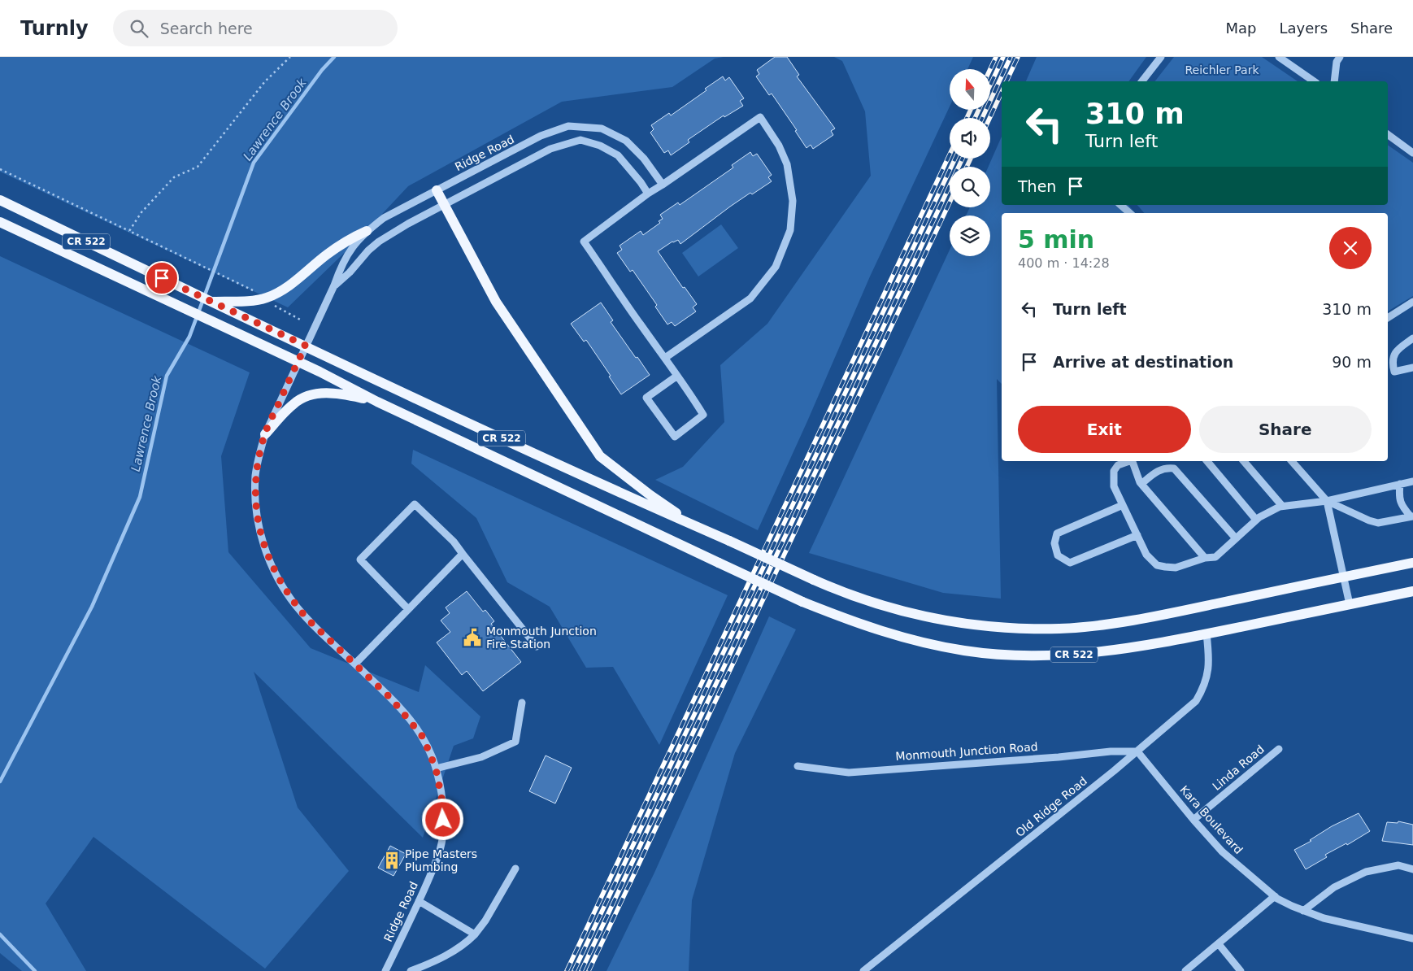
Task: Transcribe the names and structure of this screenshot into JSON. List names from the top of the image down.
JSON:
{
  "streets": {
    "main road": ["CR 522"],
    "street": [
      "Ridge Road",
      "Monmouth Junction Road",
      "Linda Road",
      "Old Ridge Road",
      "Kara Boulevard"
    ]
  },
  "crossings": [
    ["Ridge Road", "CR 522"],
    ["CR 522", "Old Ridge Road"],
    ["Monmouth Junction Road", "Old Ridge Road"],
    ["Monmouth Junction Road", "Kara Boulevard"],
    ["Linda Road", "Kara Boulevard"],
    ["Old Ridge Road", "Kara Boulevard"]
  ],
  "water": ["Lawrence Brook"],
  "parks": ["Reichler Park"],
  "places": {
    "public building": ["Monmouth Junction Fire Station"],
    "building": ["Pipe Masters Plumbing"]
  },
  "north": "top",
  "page": {
    "header": "Turnly",
    "search": "Search here",
    "nav": ["Map", "Layers", "Share"],
    "turn": ["310 m", "Turn left"],
    "then": "Then",
    "heading": ["5 min", "400 m · 14:28"],
    "list": [
      {
        "name": "Turn left",
        "value": "310 m"
      },
      {
        "name": "Arrive at destination",
        "value": "90 m"
      }
    ],
    "buttons": ["Exit", "Share"]
  }
}
